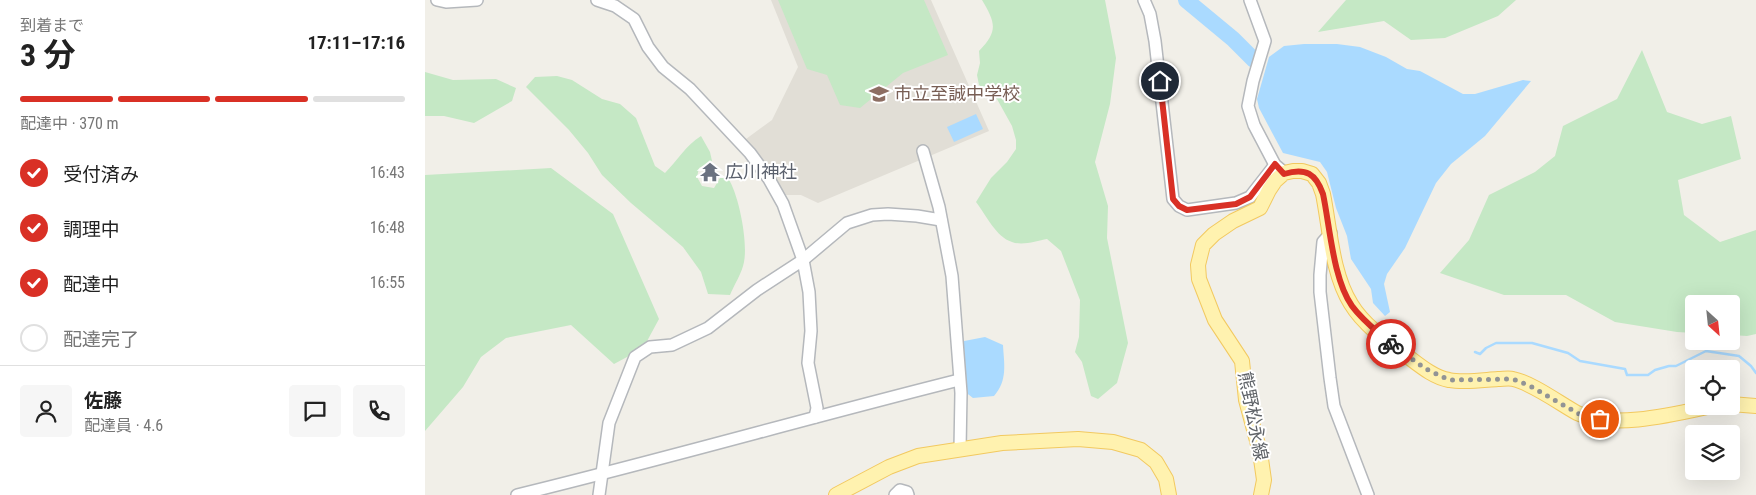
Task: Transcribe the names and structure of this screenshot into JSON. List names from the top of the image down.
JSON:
{
  "streets": {
    "main road": ["熊野松永線"]
  },
  "places": {
    "school or university": ["市立至誠中学校"],
    "temple": ["広川神社"]
  },
  "north": "bottom right",
  "page": {
    "heading": ["3 分", "到着まで", "17:11–17:16"],
    "panel": ["佐藤", "配達員 · 4.6"],
    "bar": "配達中 · 370 m",
    "list": [
      ["受付済み", "16:43"],
      ["調理中", "16:48"],
      ["配達中", "16:55"],
      "配達完了"
    ]
  }
}
